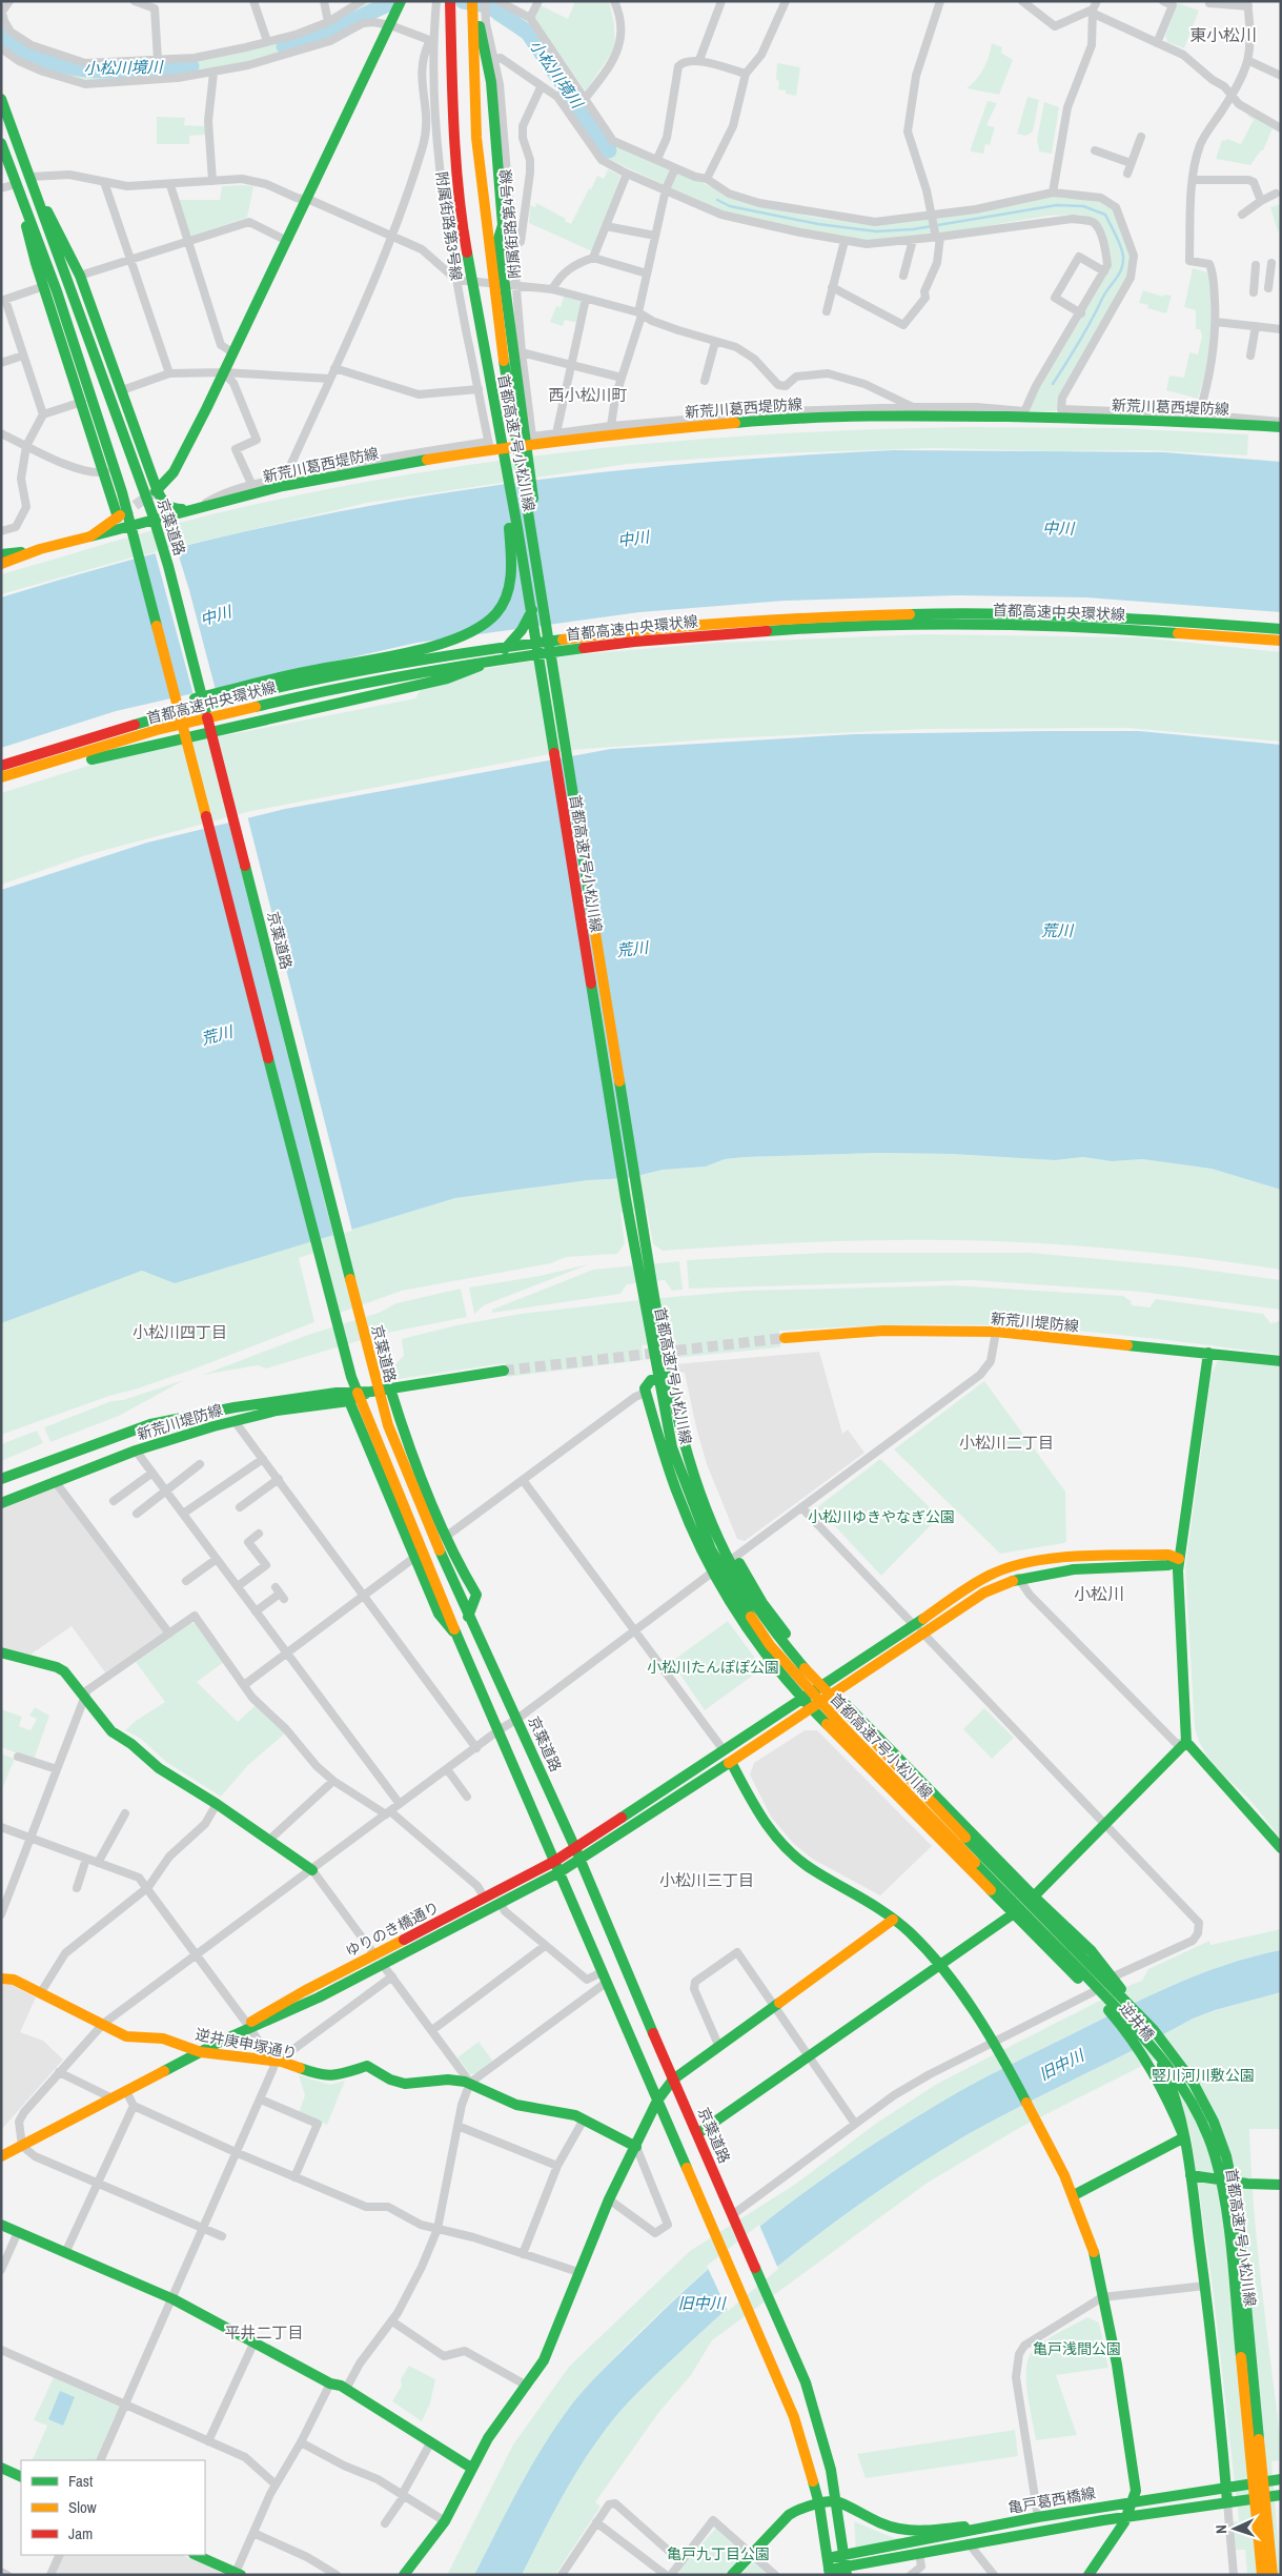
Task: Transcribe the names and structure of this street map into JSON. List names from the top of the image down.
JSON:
{
  "streets": {
    "main road": [
      "新荒川葛西堤防線",
      "首都高速7号小松川線",
      "京葉道路",
      "首都高速中央環状線",
      "新荒川堤防線",
      "ゆりのき橋通り",
      "逆井橋",
      "逆井庚申塚通り",
      "亀戸葛西橋線"
    ],
    "street": ["附属街路第4号線", "附属街路第3号線"]
  },
  "crossings": [
    ["附属街路第4号線", "新荒川葛西堤防線"],
    ["附属街路第3号線", "新荒川葛西堤防線"],
    ["京葉道路", "ゆりのき橋通り"],
    ["京葉道路", "亀戸葛西橋線"],
    ["ゆりのき橋通り", "逆井橋"],
    ["ゆりのき橋通り", "逆井庚申塚通り"]
  ],
  "districts": [
    "東小松川",
    "西小松川町",
    "小松川四丁目",
    "小松川二丁目",
    "小松川",
    "小松川三丁目",
    "平井二丁目"
  ],
  "water": [
    "小松川境川",
    "中川",
    "荒川",
    "旧中川"
  ],
  "parks": [
    "小松川ゆきやなぎ公園",
    "小松川たんぽぽ公園",
    "竪川河川敷公園",
    "亀戸浅間公園",
    "亀戸九丁目公園"
  ],
  "legend": ["Fast", "Slow", "Jam"],
  "north": "left"
}
